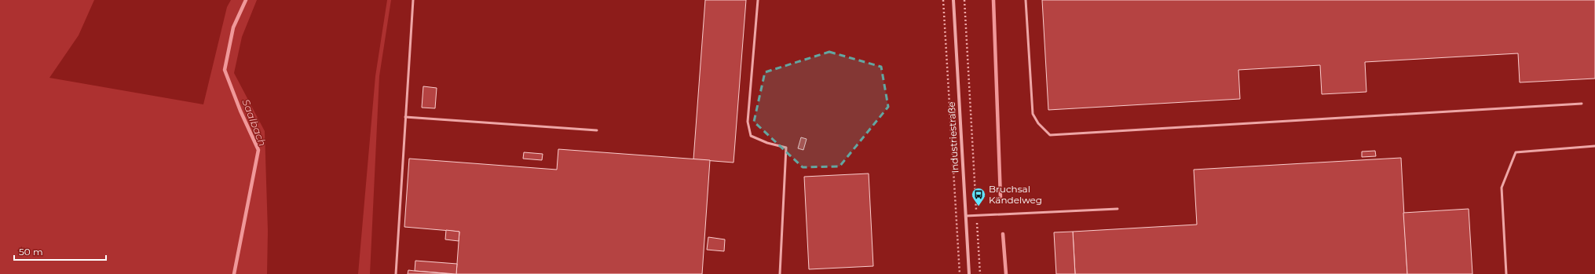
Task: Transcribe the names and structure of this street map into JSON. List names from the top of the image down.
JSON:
{
  "streets": {
    "street": ["Industriestraße"]
  },
  "water": ["Saalbach"],
  "places": {
    "bus stop": ["Bruchsal Kändelweg"]
  },
  "scale_bar": "50 m"
}
